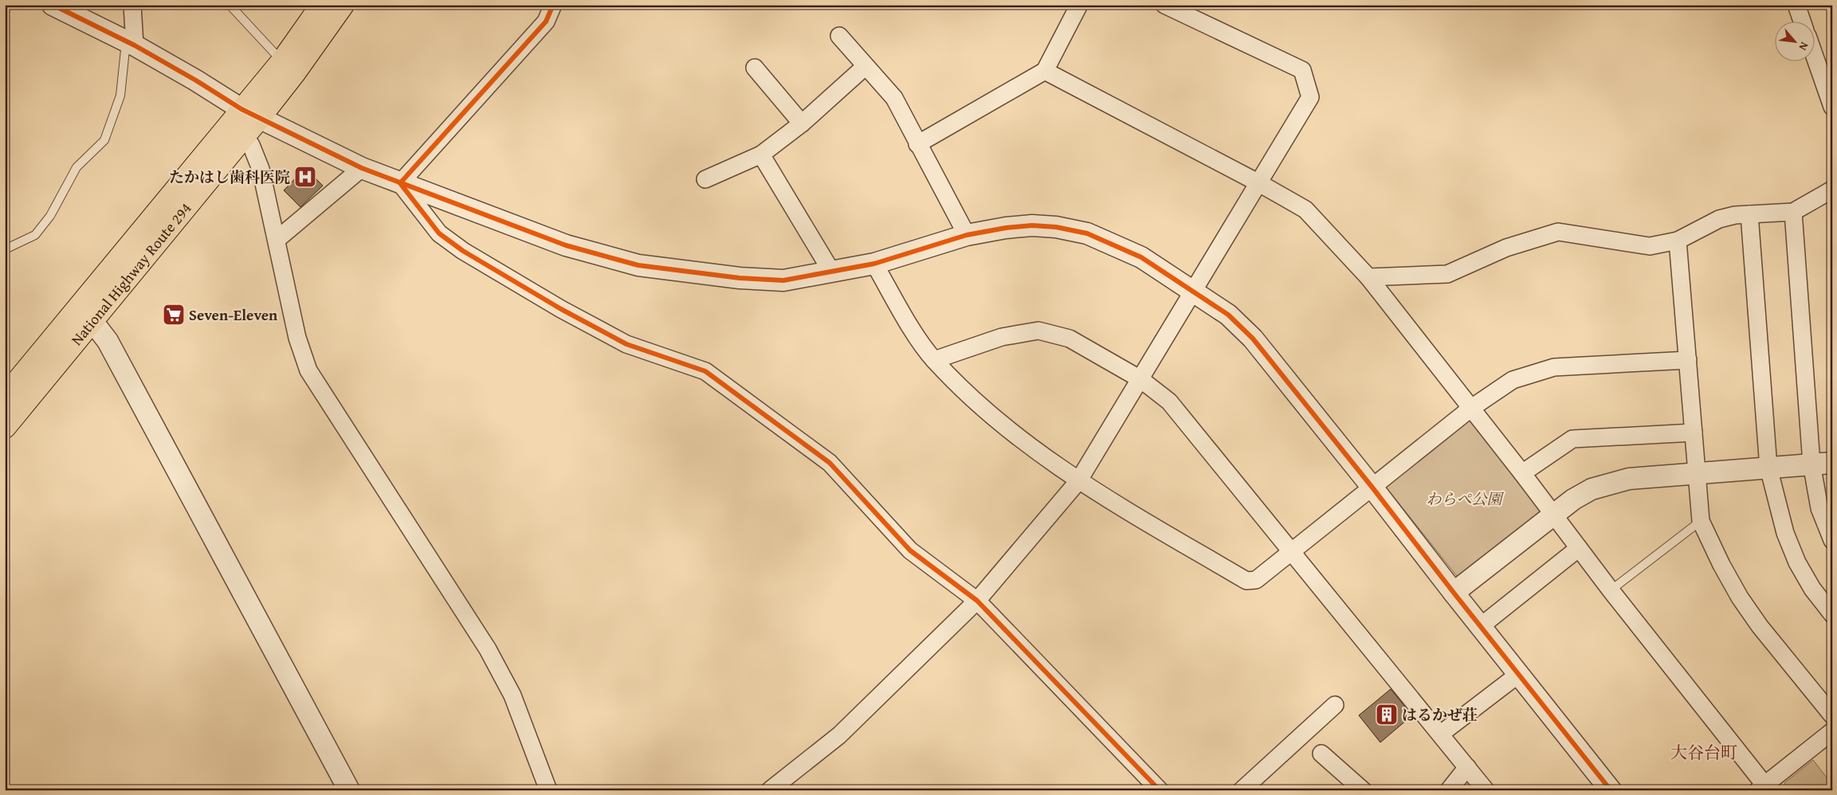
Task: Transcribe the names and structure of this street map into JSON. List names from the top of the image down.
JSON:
{
  "streets": {
    "highway": ["National Highway Route 294"]
  },
  "districts": ["大谷台町"],
  "parks": ["わらぺ公園"],
  "places": {
    "hospital": ["たかはし歯科医院"],
    "supermarket": ["Seven-Eleven"],
    "building": ["はるかぜ荘"]
  },
  "north": "bottom right"
}
